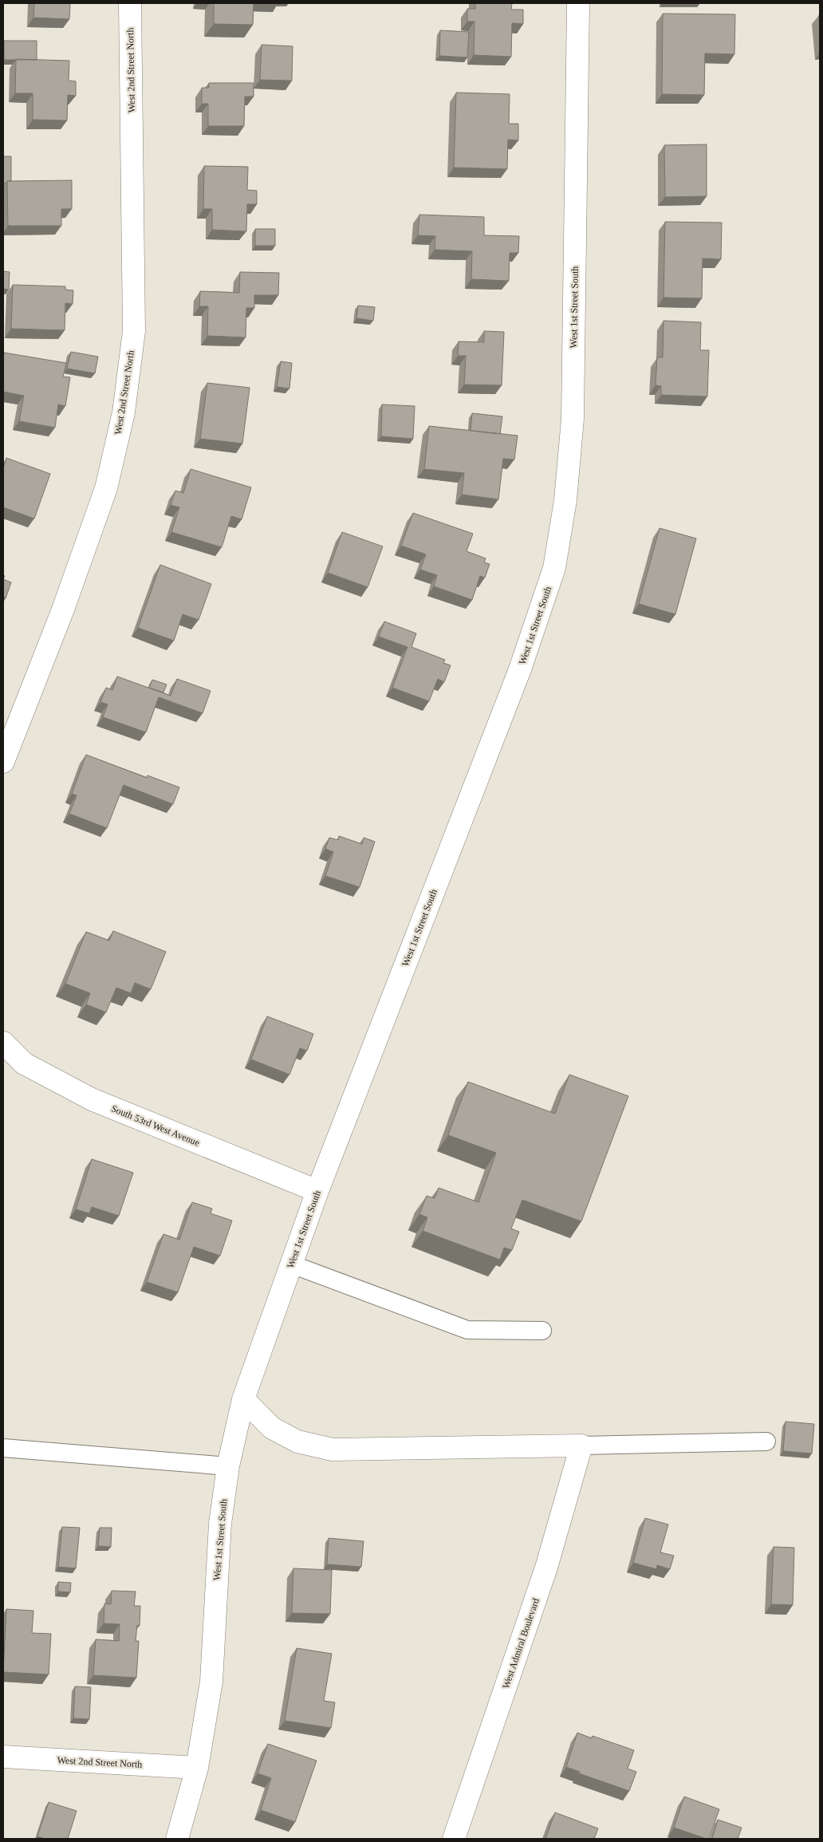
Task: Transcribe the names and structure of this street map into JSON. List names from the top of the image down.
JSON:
{
  "streets": {
    "street": [
      "West 2nd Street North",
      "West 1st Street South",
      "South 53rd West Avenue",
      "West Admiral Boulevard"
    ]
  },
  "crossings": [
    ["West 2nd Street North", "West 1st Street South"],
    ["West 1st Street South", "South 53rd West Avenue"]
  ]
}
